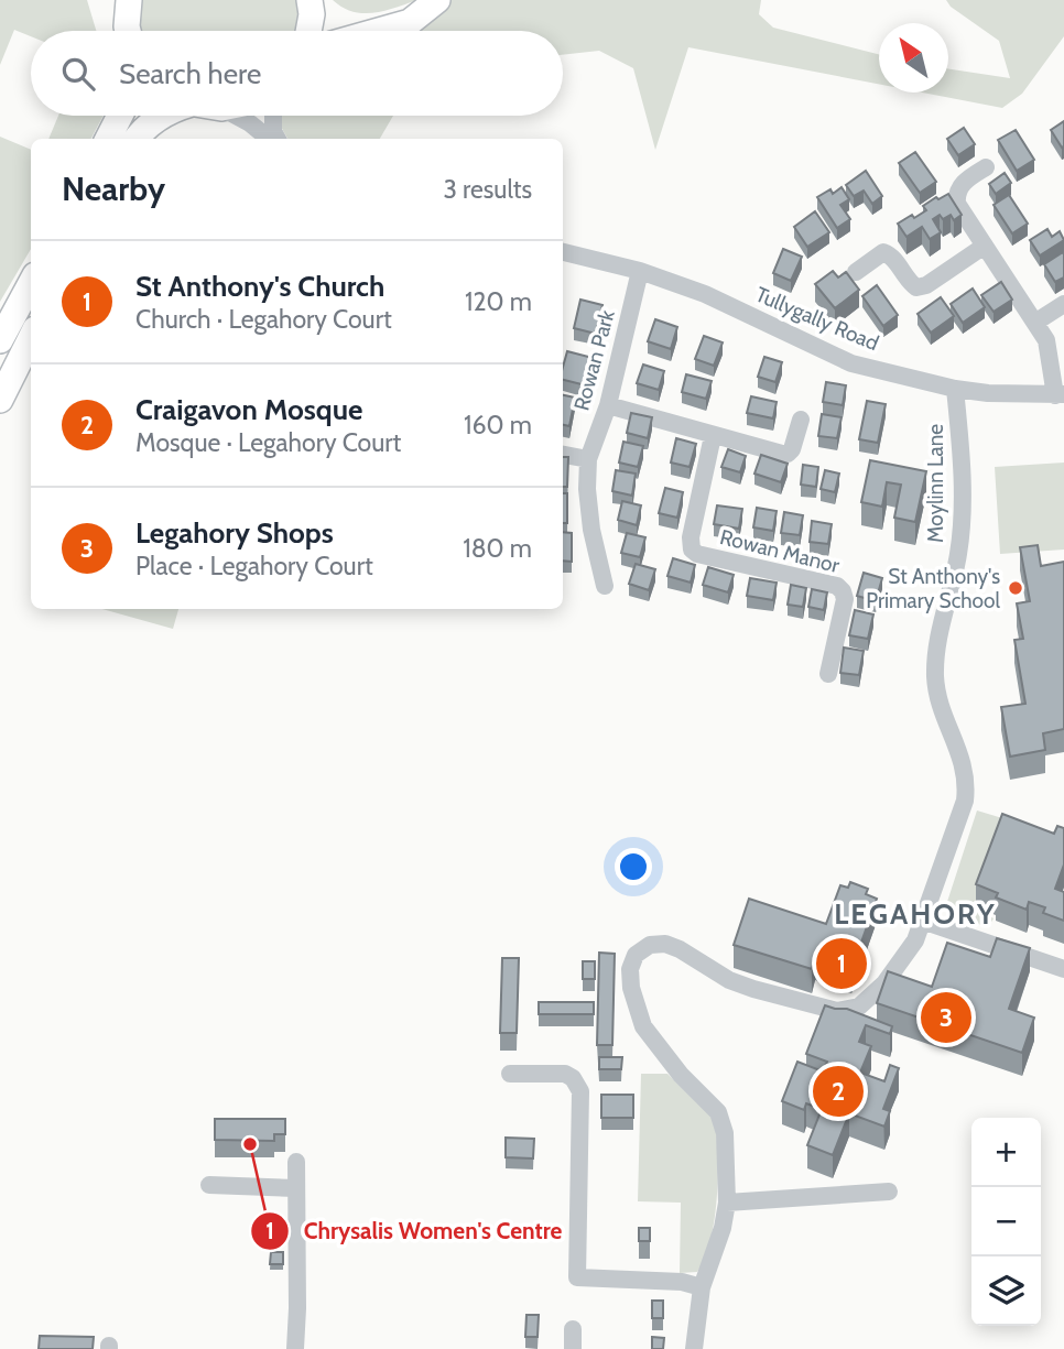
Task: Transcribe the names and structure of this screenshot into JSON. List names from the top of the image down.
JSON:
{
  "streets": {
    "street": [
      "Tullygally Road",
      "Rowan Park",
      "Moylinn Lane",
      "Rowan Manor"
    ]
  },
  "crossings": [
    ["Tullygally Road", "Rowan Park"],
    ["Tullygally Road", "Moylinn Lane"]
  ],
  "districts": ["LEGAHORY"],
  "places": ["St Anthony's Primary School", "Chrysalis Women's Centre"],
  "north": "top left",
  "page": {
    "search": "Search here",
    "heading": ["Nearby", "3 results"],
    "list": [
      {
        "mark": "1",
        "name": "St Anthony's Church",
        "note": "Church · Legahory Court",
        "value": "120 m"
      },
      {
        "mark": "2",
        "name": "Craigavon Mosque",
        "note": "Mosque · Legahory Court",
        "value": "160 m"
      },
      {
        "mark": "3",
        "name": "Legahory Shops",
        "note": "Place · Legahory Court",
        "value": "180 m"
      }
    ],
    "pins": ["1", "3", "2"],
    "map_buttons": ["+", "−"]
  }
}
